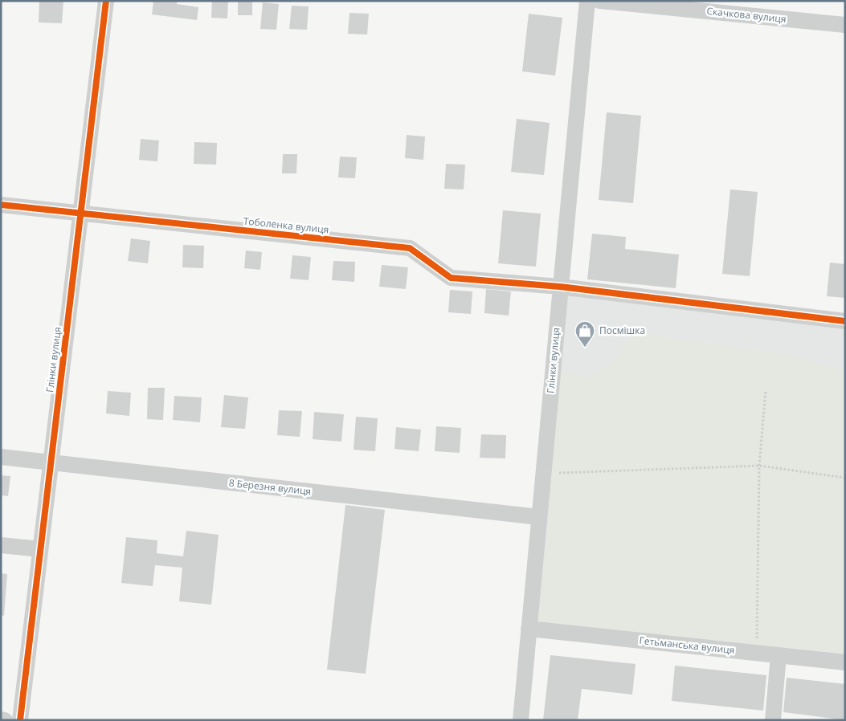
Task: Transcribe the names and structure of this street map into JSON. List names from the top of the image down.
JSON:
{
  "streets": {
    "street": [
      "Скачкова вулиця",
      "Тоболенка вулиця",
      "Глінки вулиця",
      "8 Березня вулиця",
      "Гетьманська вулиця"
    ]
  },
  "crossings": [
    ["Тоболенка вулиця", "Глінки вулиця"],
    ["Глінки вулиця", "8 Березня вулиця"],
    ["Глінки вулиця", "Гетьманська вулиця"]
  ],
  "places": {
    "shop": ["Посмішка"]
  }
}
